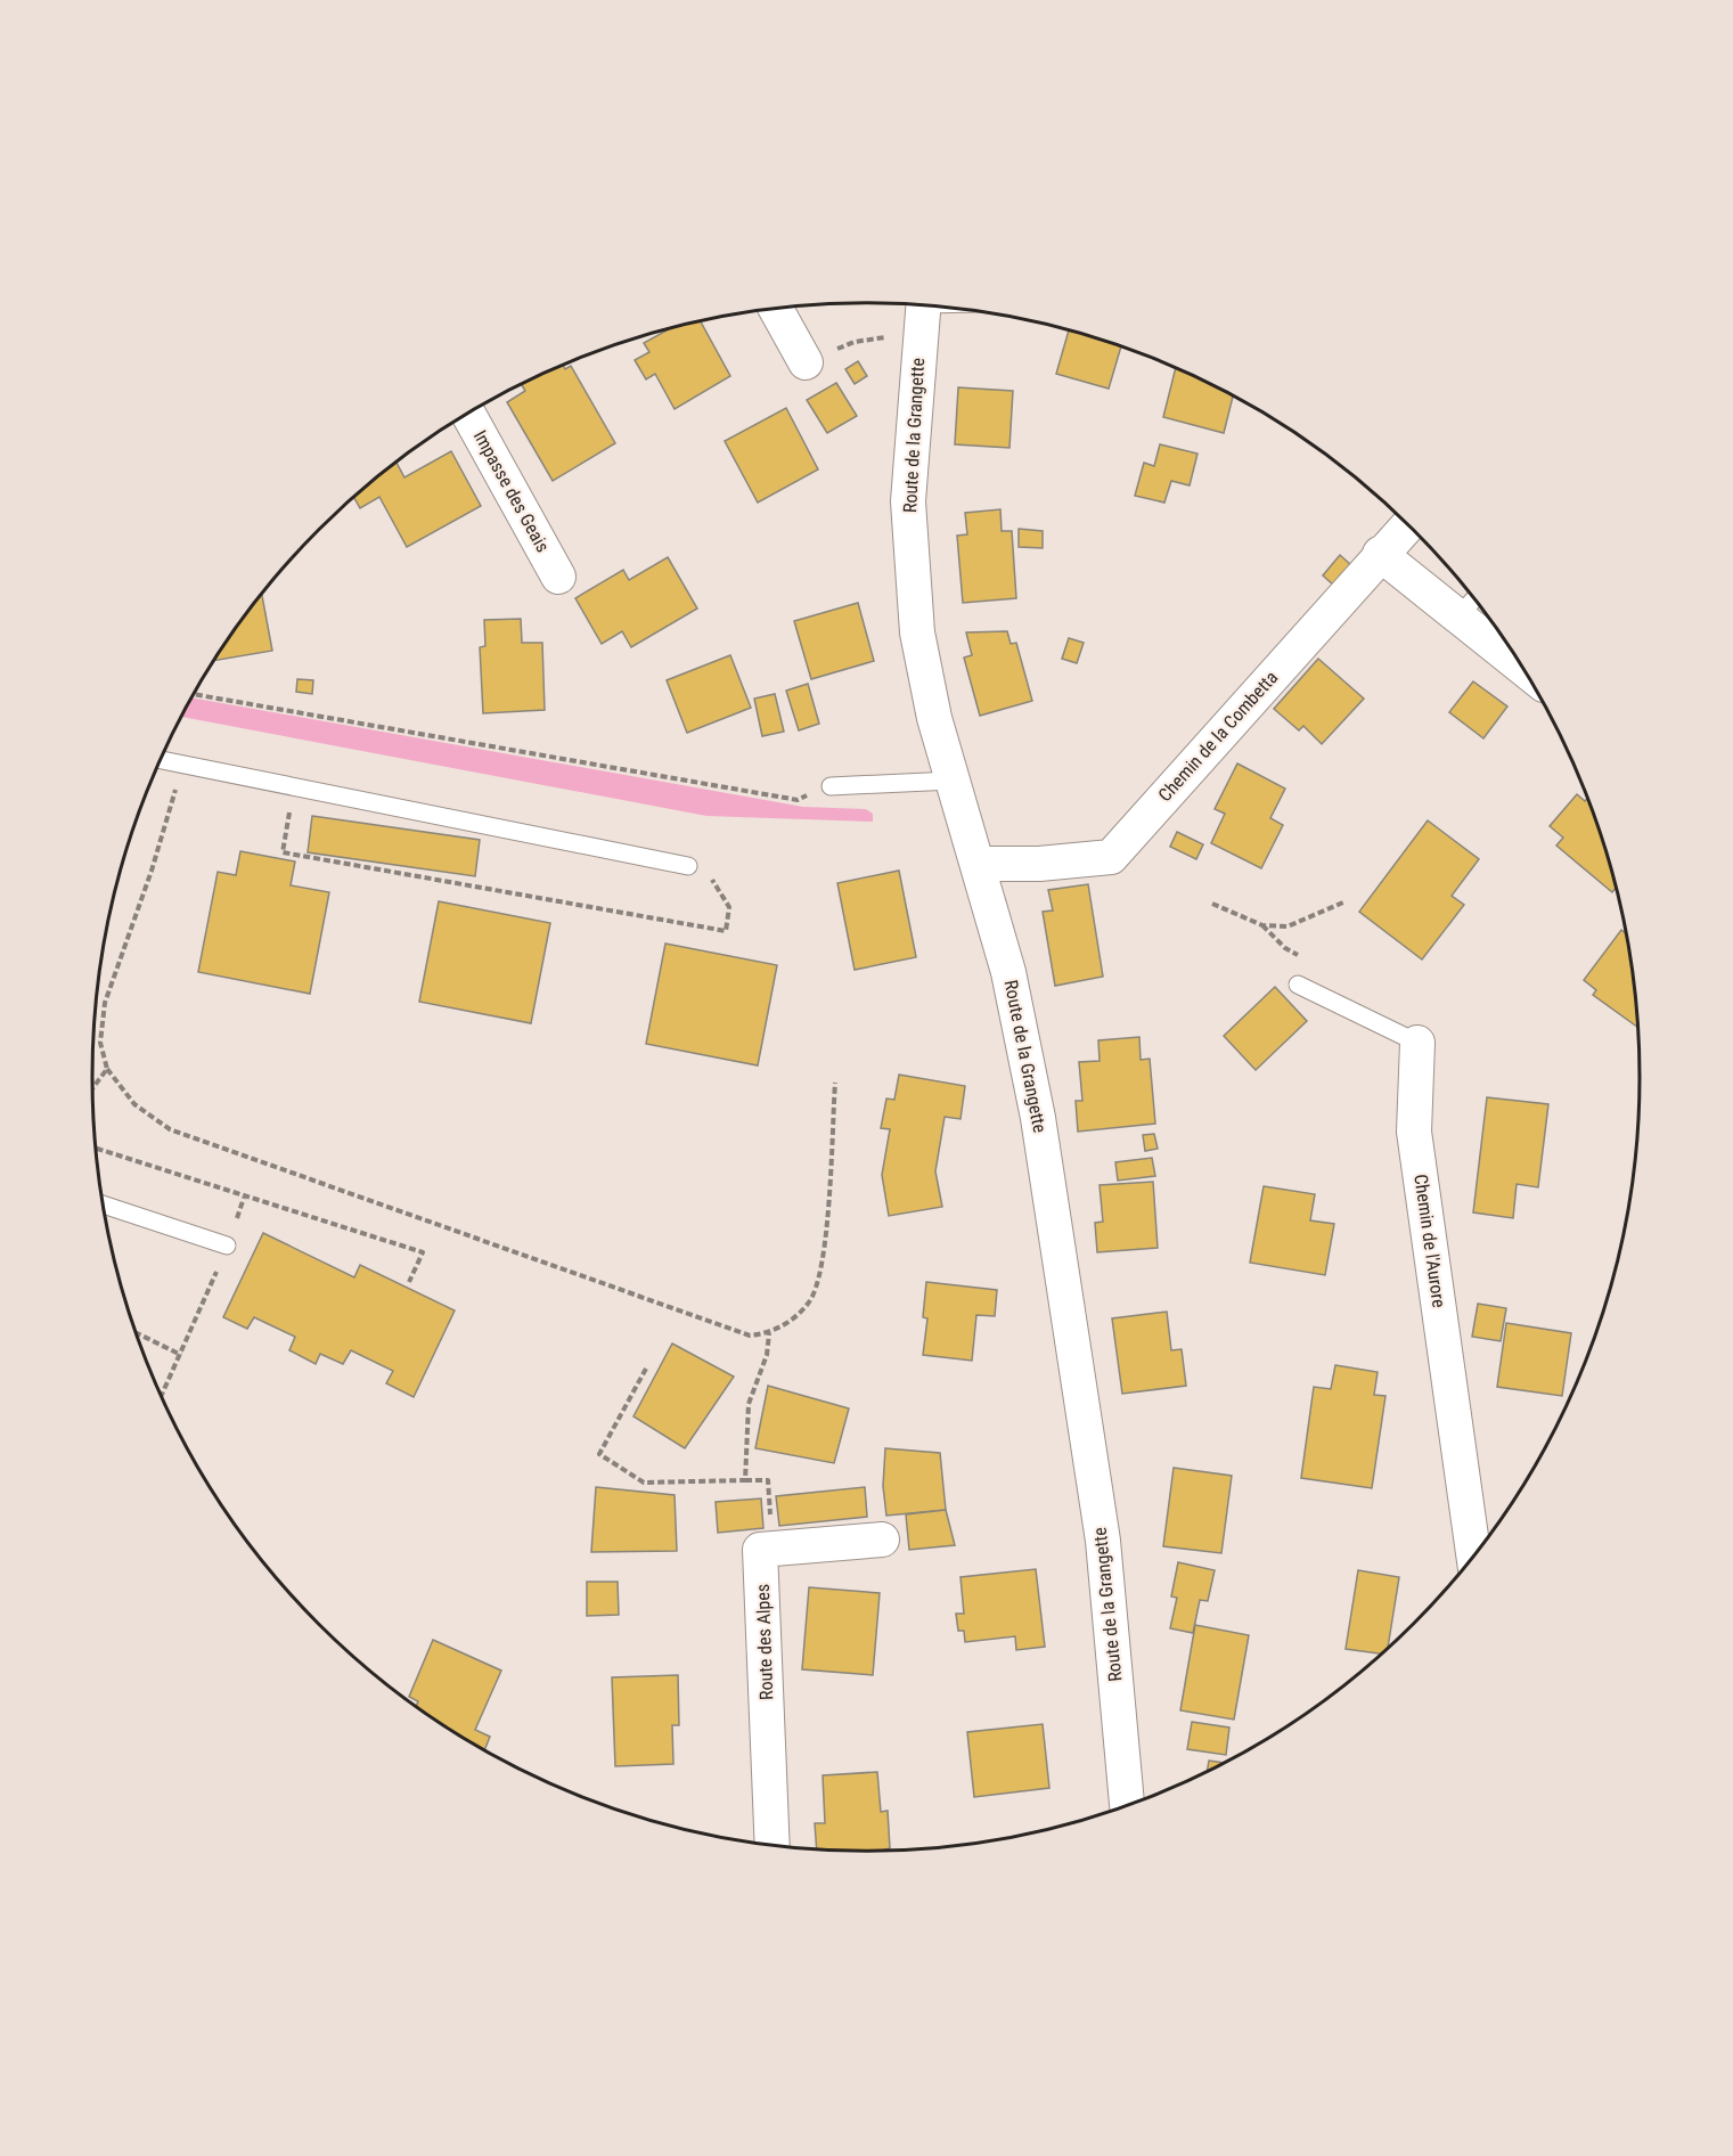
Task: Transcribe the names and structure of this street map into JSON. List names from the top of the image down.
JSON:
{
  "streets": {
    "street": [
      "Route de la Grangette",
      "Impasse des Geais",
      "Chemin de la Combetta",
      "Chemin de l'Aurore",
      "Route des Alpes"
    ]
  },
  "crossings": [
    ["Route de la Grangette", "Chemin de la Combetta"]
  ]
}
